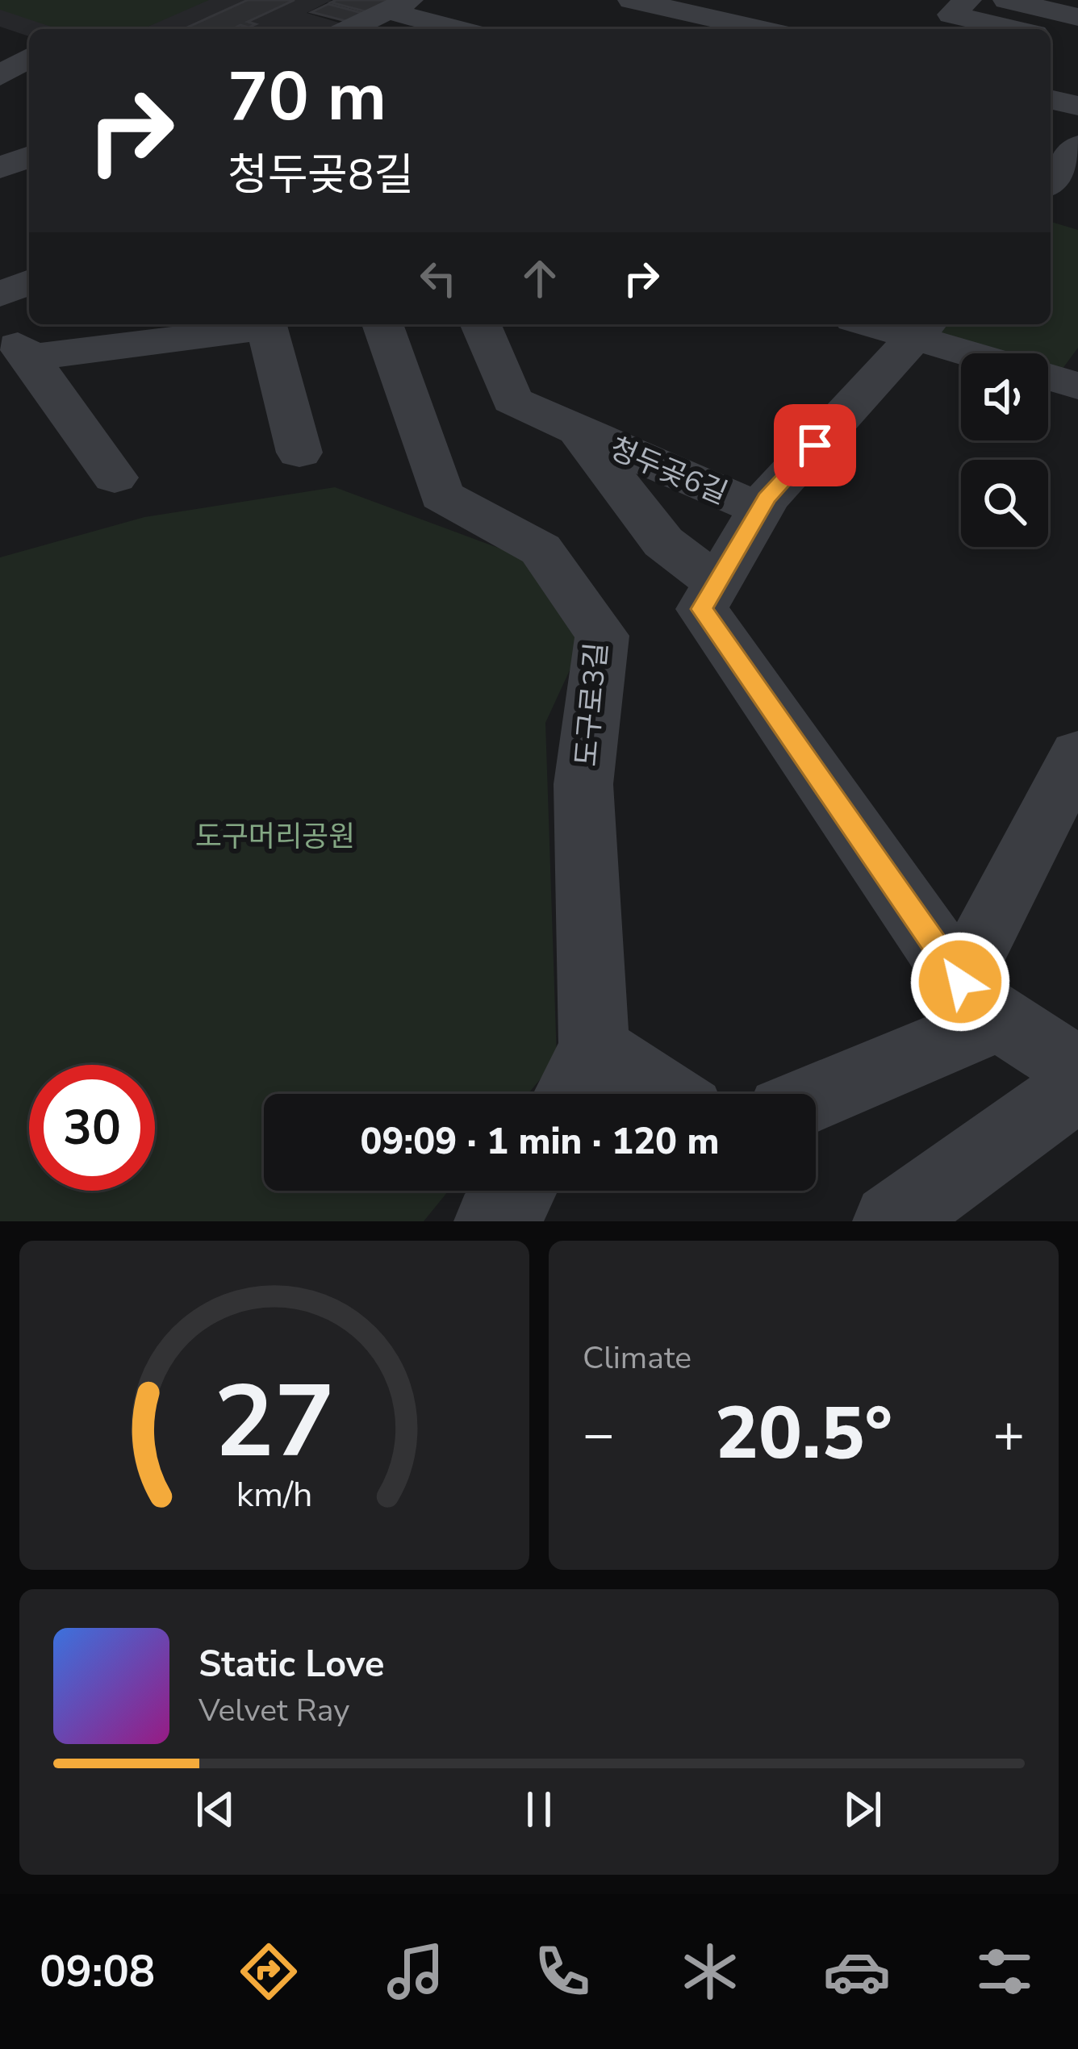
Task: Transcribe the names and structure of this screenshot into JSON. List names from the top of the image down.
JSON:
{
  "streets": {
    "street": ["청두곶6길", "도구로3길"]
  },
  "parks": ["도구머리공원"],
  "page": {
    "turn": ["70 m", "청두곶8길"],
    "limit": "30",
    "trip": "09:09 · 1 min · 120 m",
    "tile": "Climate",
    "heat": ["−", "20.5°", "+"],
    "song": ["Static Love", "Velvet Ray"],
    "tabs": "09:08",
    "gauge": ["27", "km/h"]
  }
}
